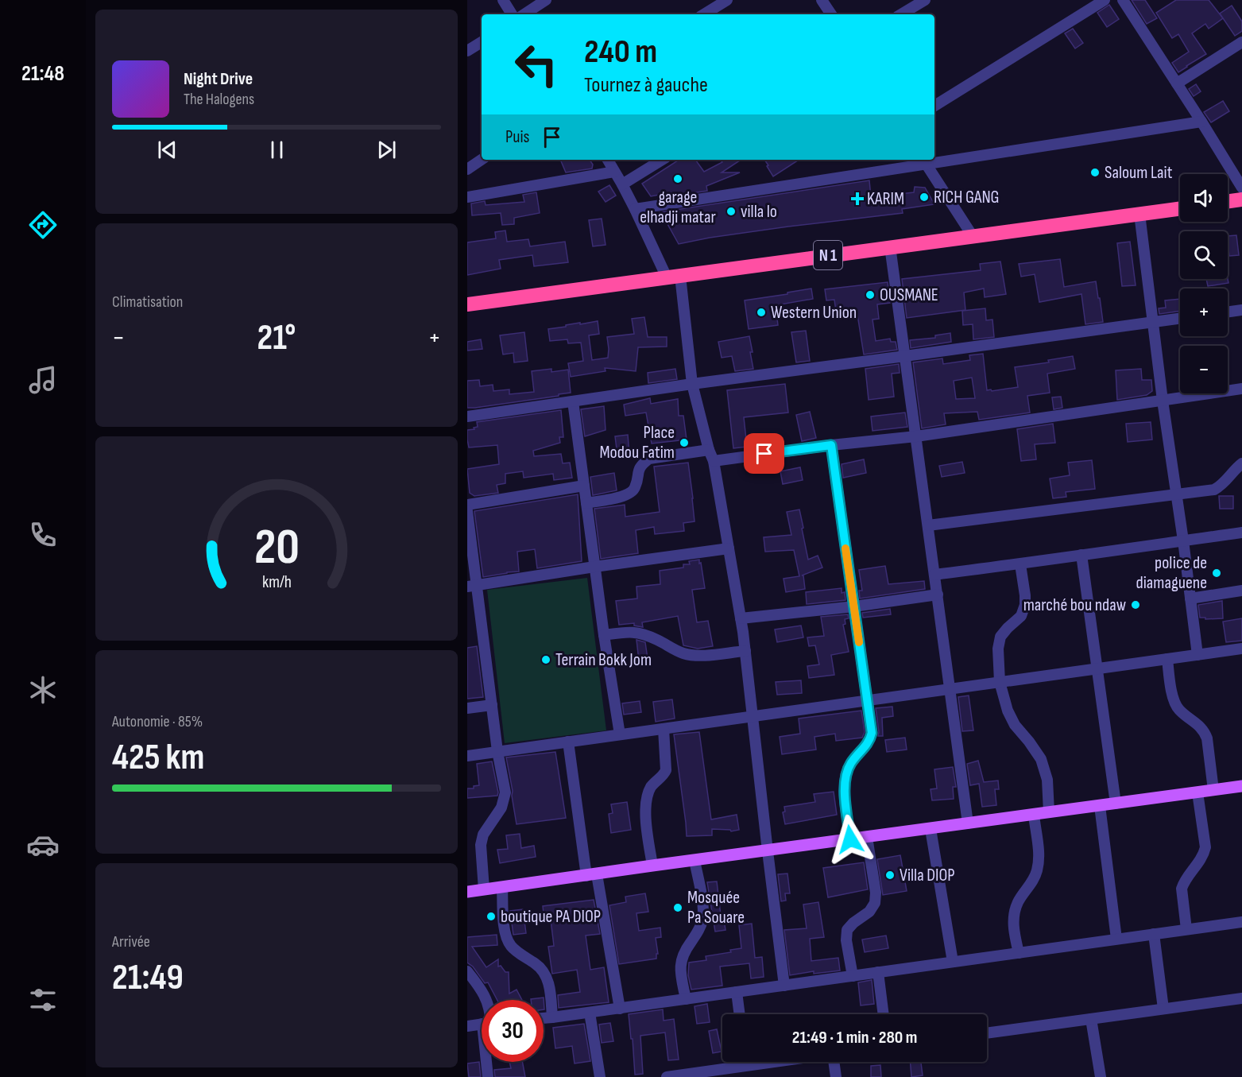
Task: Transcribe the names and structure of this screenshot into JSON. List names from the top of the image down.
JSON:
{
  "streets": {
    "highway": ["N 1"]
  },
  "places": {
    "other": [
      "Saloum Lait",
      "garage elhadji matar",
      "RICH GANG",
      "villa lo",
      "OUSMANE",
      "Western Union",
      "Place Modou Fatim",
      "police de diamaguene",
      "marché bou ndaw",
      "Terrain Bokk Jom",
      "Villa DIOP",
      "Mosquée Pa Souare",
      "boutique PA DIOP"
    ],
    "health": ["KARIM"]
  },
  "page": {
    "tabs": "21:48",
    "turn": ["240 m", "Tournez à gauche"],
    "song": ["Night Drive", "The Halogens"],
    "then": "Puis",
    "map_buttons": ["+", "−"],
    "tile": [
      "Climatisation",
      ["Autonomie · 85%", "425 km"],
      ["Arrivée", "21:49"]
    ],
    "heat": ["−", "21°", "+"],
    "limit": "30",
    "trip": "21:49 · 1 min · 280 m",
    "gauge": ["20", "km/h"]
  }
}
